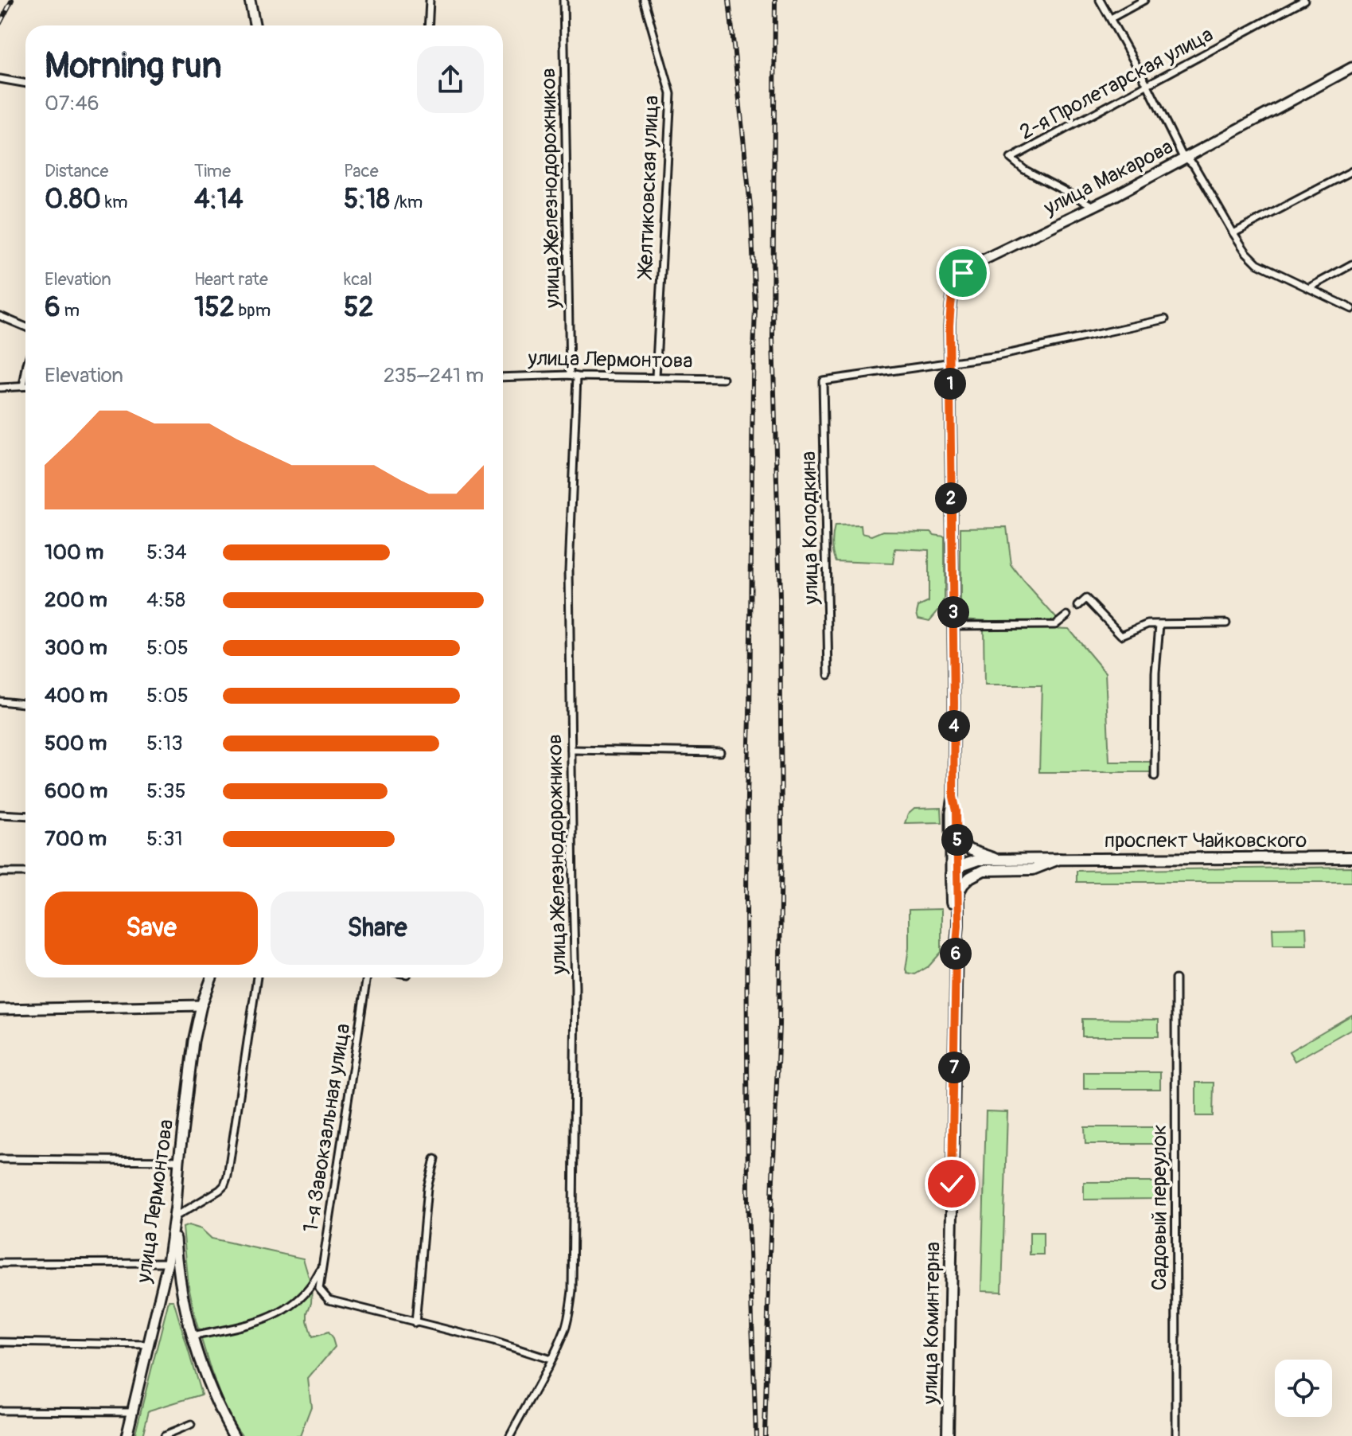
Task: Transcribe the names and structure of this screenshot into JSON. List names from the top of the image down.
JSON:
{
  "streets": {
    "main road": [
      "улица Макарова",
      "улица Лермонтова",
      "проспект Чайковского",
      "улица Коминтерна"
    ],
    "street": [
      "2-я Пролетарская улица",
      "Желтиковская улица",
      "улица Железнодорожников",
      "улица Колодкина",
      "1-я Завокзальная улица",
      "Садовый переулок"
    ]
  },
  "crossings": [
    ["2-я Пролетарская улица", "улица Макарова"],
    ["улица Макарова", "улица Колодкина"],
    ["улица Макарова", "улица Коминтерна"],
    ["Желтиковская улица", "улица Лермонтова"],
    ["улица Железнодорожников", "улица Лермонтова"],
    ["улица Колодкина", "улица Коминтерна"],
    ["проспект Чайковского", "улица Коминтерна"]
  ],
  "page": {
    "heading": ["Morning run", "07:46"],
    "stats": [
      ["Distance", "0.80 km"],
      ["Time", "4:14"],
      ["Pace", "5:18 /km"],
      ["Elevation", "6 m"],
      ["Heart rate", "152 bpm"],
      ["kcal", "52"]
    ],
    "chart": ["Elevation", "235–241 m"],
    "pins": [
      "1",
      "2",
      "3",
      "4",
      "5",
      "6",
      "7"
    ],
    "list": [
      {
        "name": "100 m",
        "note": "5:34"
      },
      {
        "name": "200 m",
        "note": "4:58"
      },
      {
        "name": "300 m",
        "note": "5:05"
      },
      {
        "name": "400 m",
        "note": "5:05"
      },
      {
        "name": "500 m",
        "note": "5:13"
      },
      {
        "name": "600 m",
        "note": "5:35"
      },
      {
        "name": "700 m",
        "note": "5:31"
      }
    ],
    "buttons": ["Save", "Share"]
  }
}
